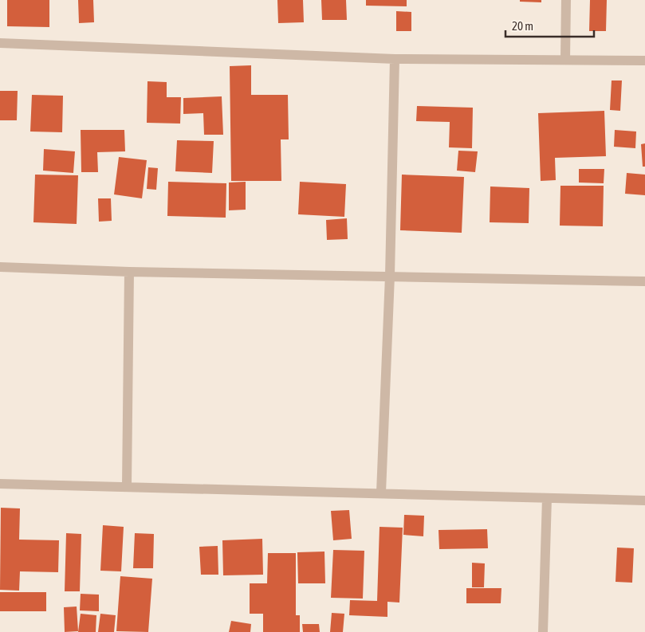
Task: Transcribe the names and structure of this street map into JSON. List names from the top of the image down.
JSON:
{
  "scale_bar": "20 m"
}
